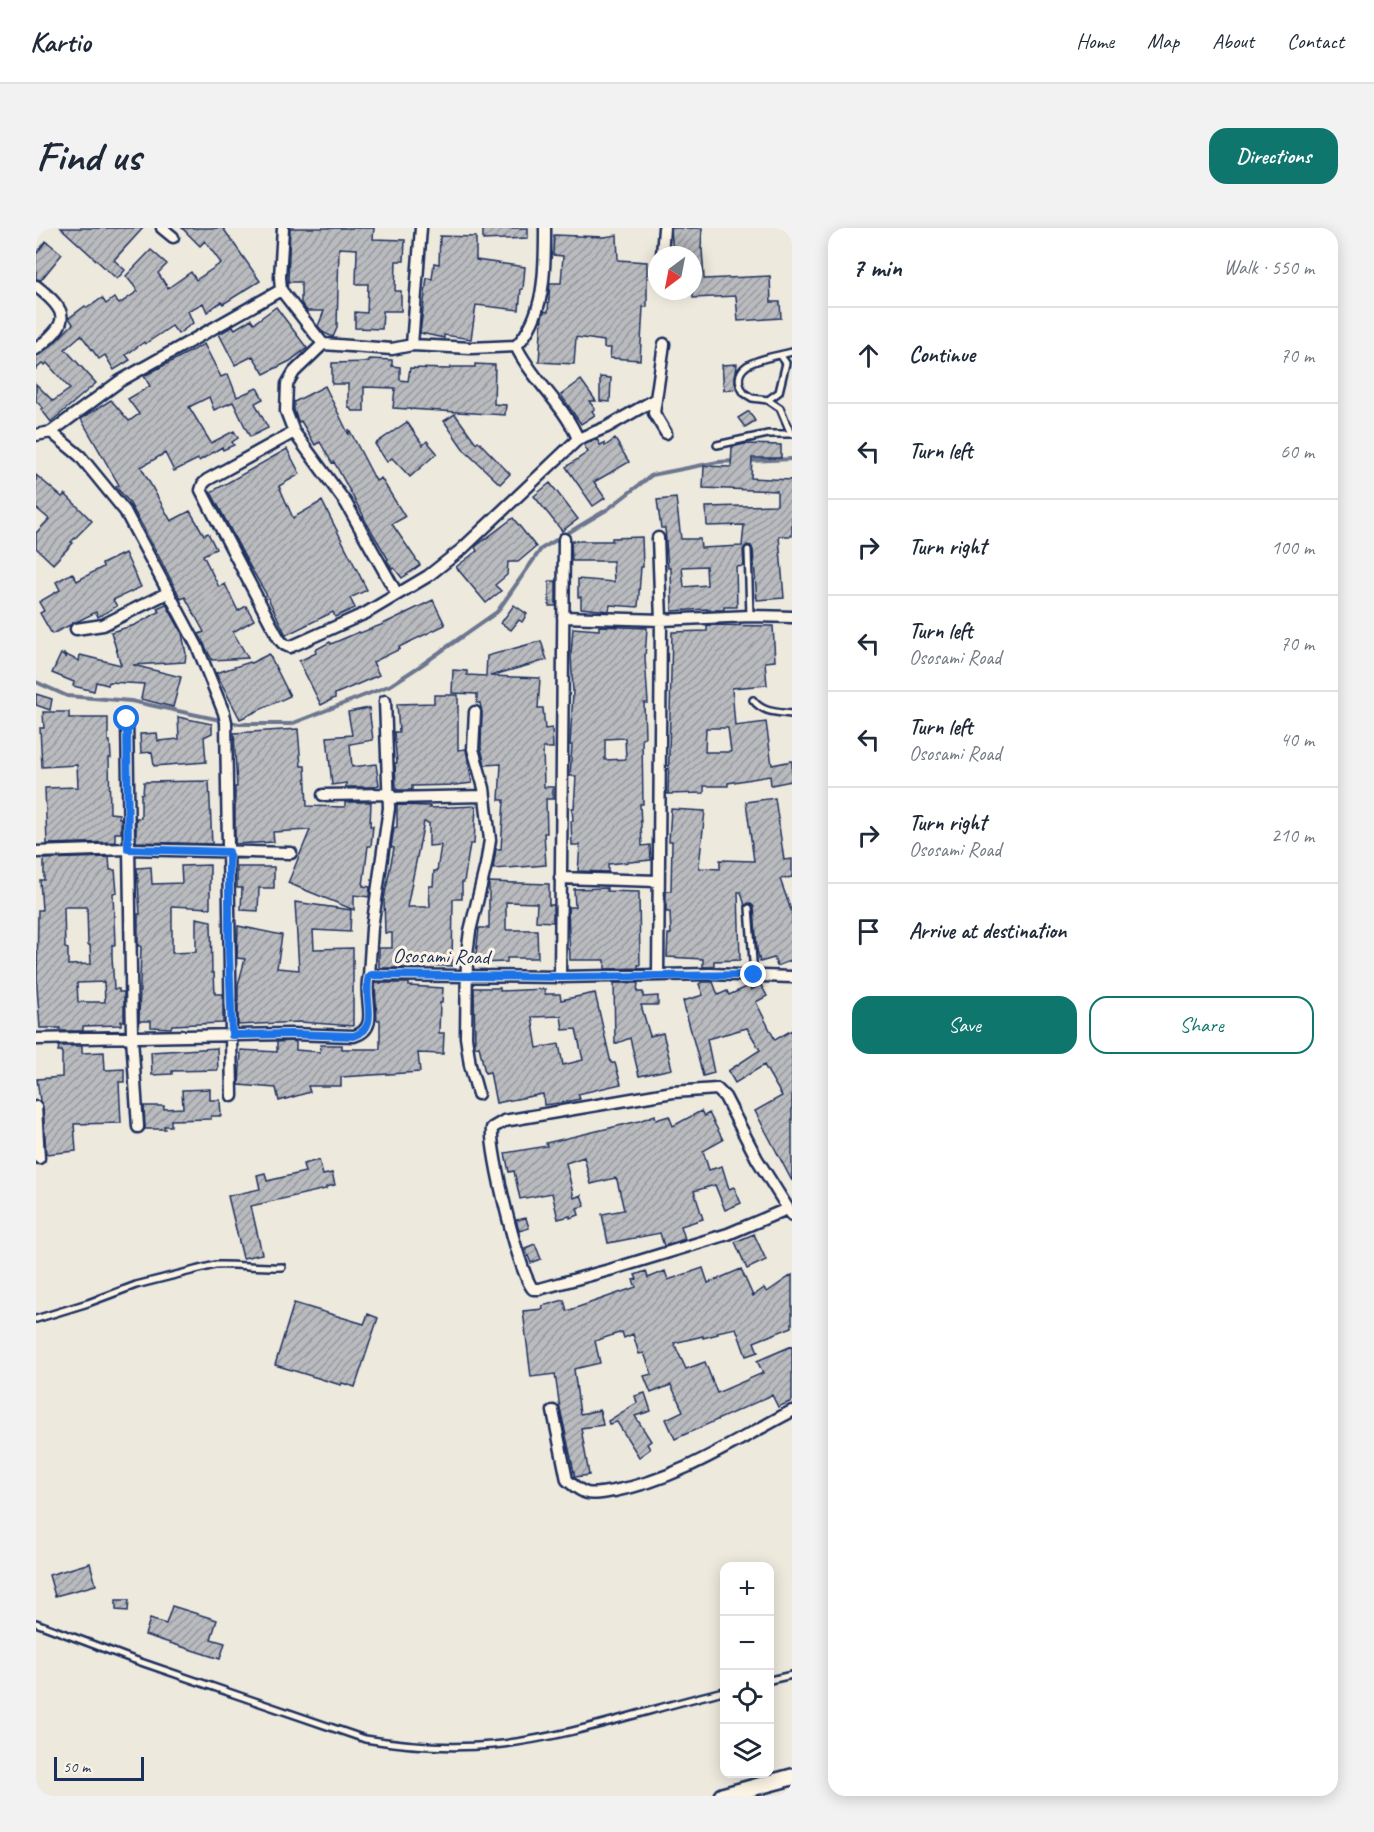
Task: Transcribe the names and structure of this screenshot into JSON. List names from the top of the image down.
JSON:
{
  "streets": {
    "street": ["Ososami Road"]
  },
  "scale_bar": "50 m",
  "north": "bottom left",
  "page": {
    "header": "Kartio",
    "nav": [
      "Home",
      "Map",
      "About",
      "Contact"
    ],
    "buttons": [
      "Directions",
      ["Save", "Share"]
    ],
    "title": "Find us",
    "heading": ["7 min", "Walk · 550 m"],
    "list": [
      ["Continue", "70 m"],
      ["Turn left", "60 m"],
      ["Turn right", "100 m"],
      ["Turn left", "Ososami Road", "70 m"],
      ["Turn left", "Ososami Road", "40 m"],
      ["Turn right", "Ososami Road", "210 m"],
      "Arrive at destination"
    ],
    "map_buttons": ["+", "−"],
    "scale": "50 m"
  }
}
